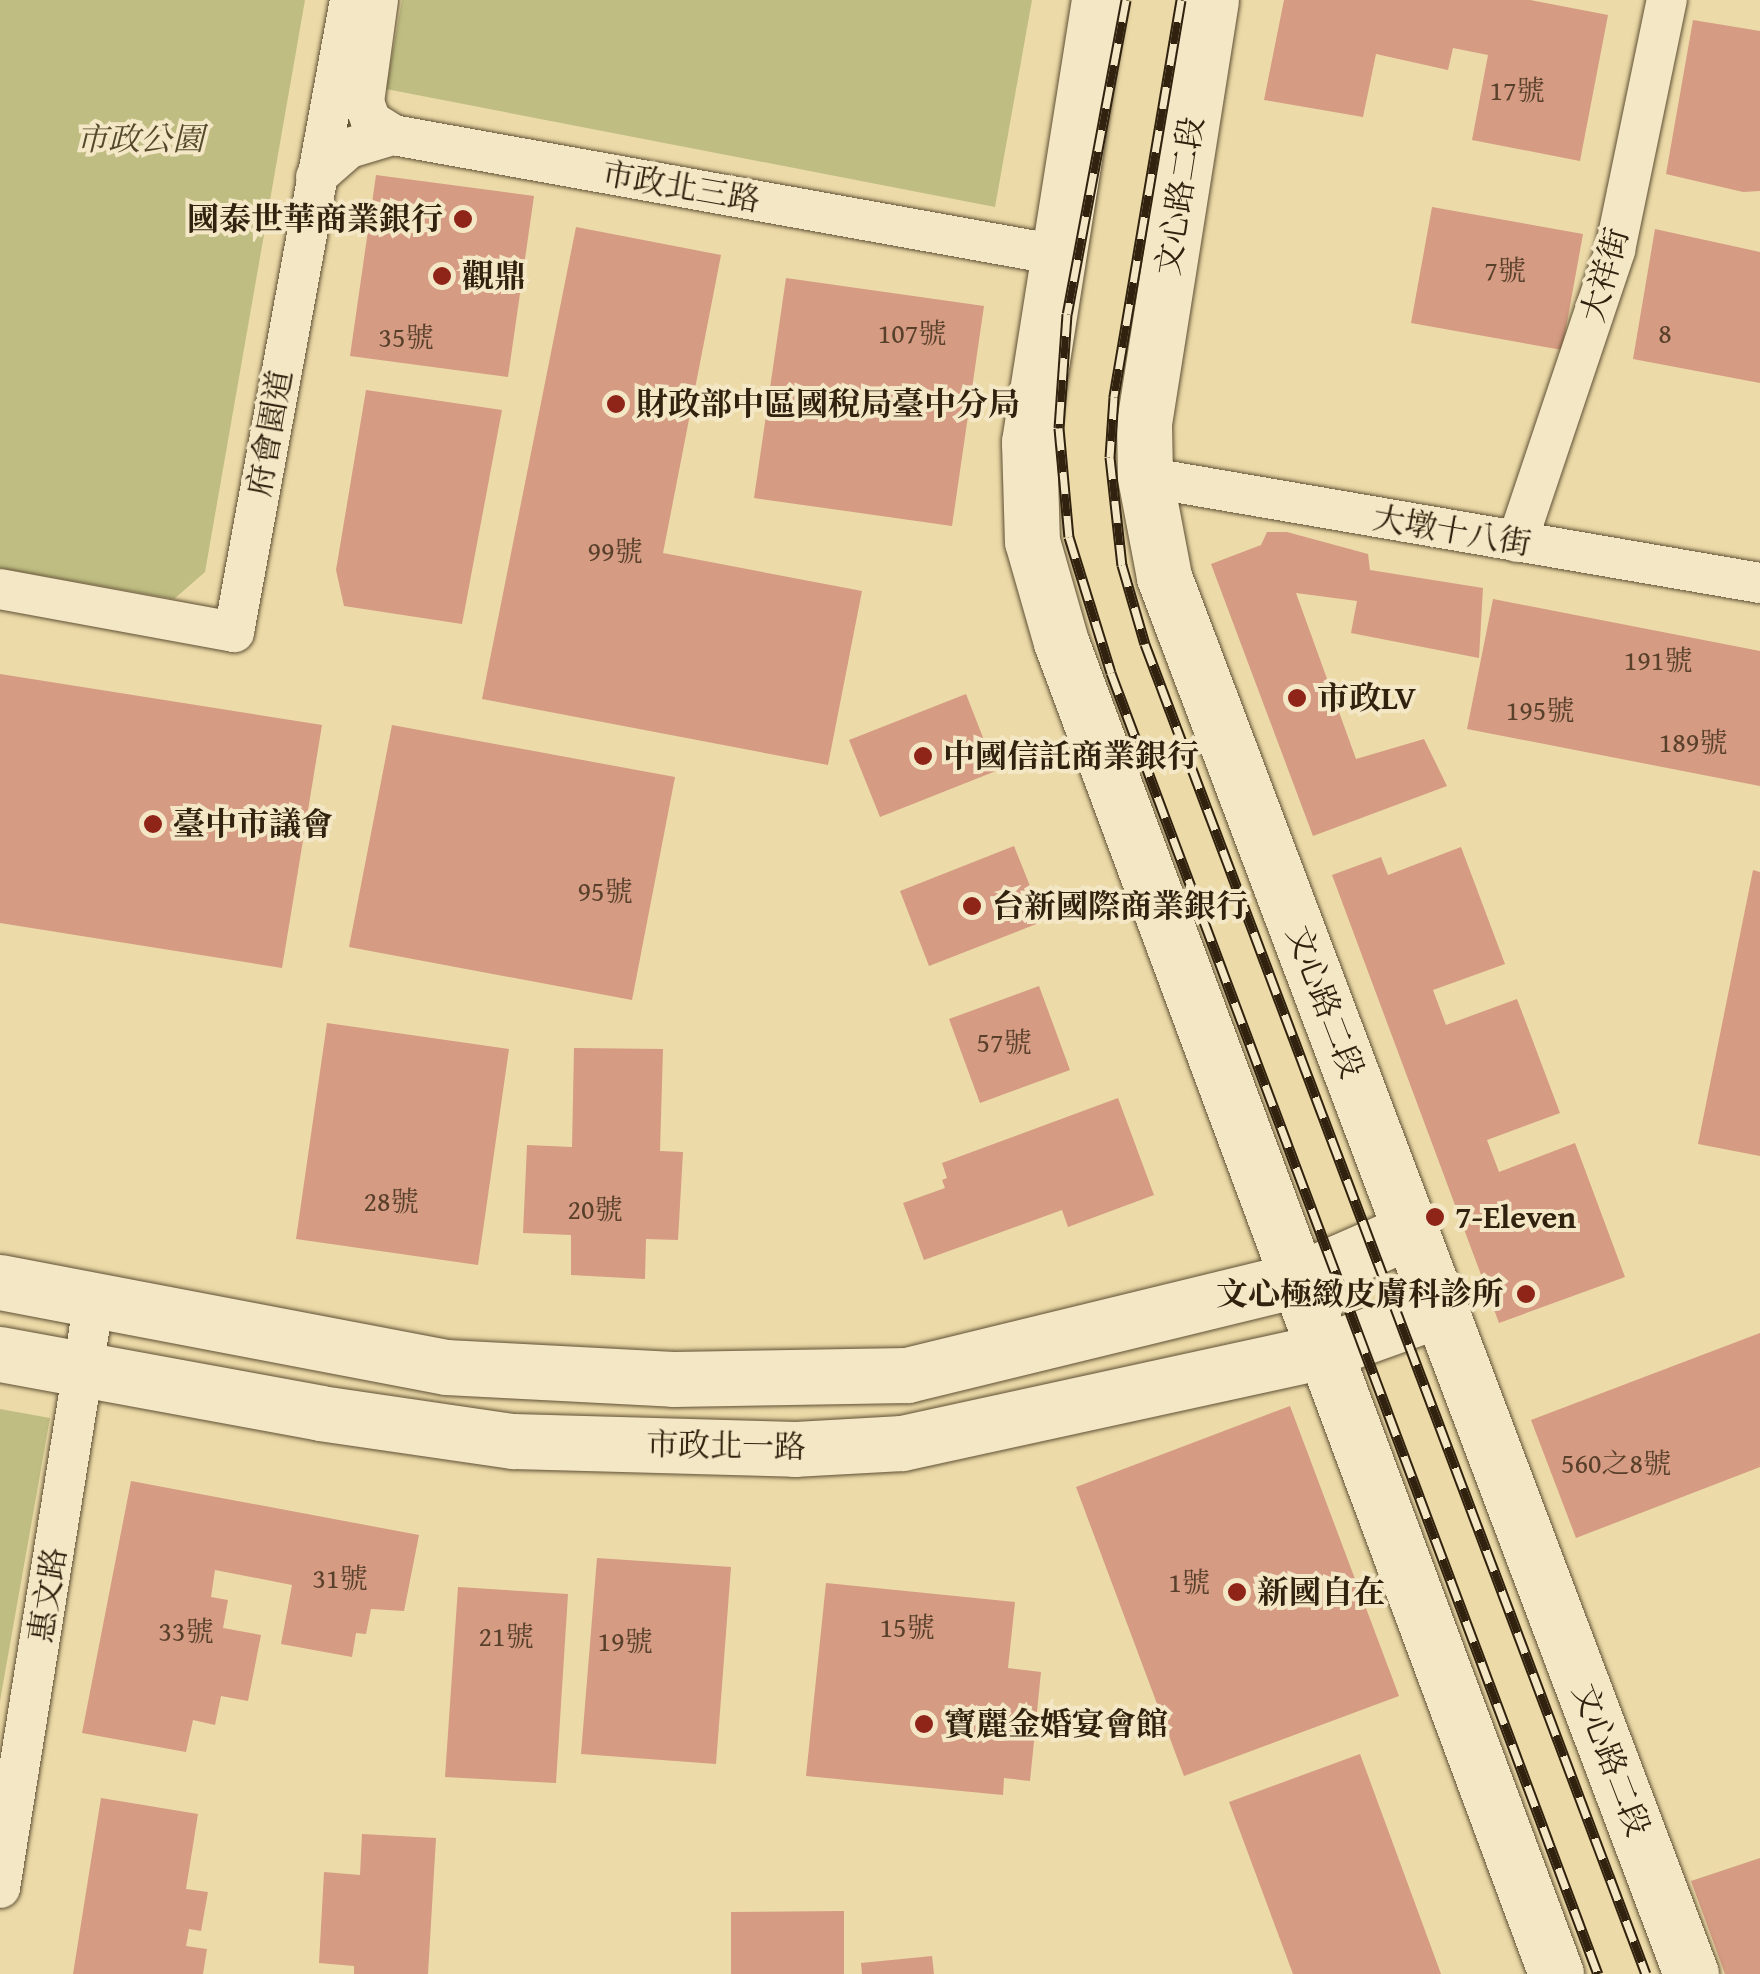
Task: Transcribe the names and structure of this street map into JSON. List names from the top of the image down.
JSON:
{
  "streets": {
    "main road": ["文心路二段", "市政北一路"],
    "street": [
      "市政北三路",
      "大祥街",
      "府會園道",
      "大墩十八街",
      "惠文路"
    ]
  },
  "crossings": [
    ["市政北三路", "府會園道"],
    ["文心路二段", "大墩十八街"],
    ["文心路二段", "市政北一路"],
    ["大祥街", "大墩十八街"],
    ["市政北一路", "惠文路"]
  ],
  "parks": ["市政公園"],
  "places": [
    "國泰世華商業銀行",
    "觀鼎",
    "財政部中區國稅局臺中分局",
    "市政LV",
    "中國信託商業銀行",
    "臺中市議會",
    "台新國際商業銀行",
    "7-Eleven",
    "文心極緻皮膚科診所",
    "新國自在",
    "寶麗金婚宴會館"
  ],
  "house_numbers": [
    "17號",
    "7號",
    "107號",
    "8",
    "35號",
    "99號",
    "191號",
    "195號",
    "189號",
    "95號",
    "57號",
    "28號",
    "20號",
    "560之8號",
    "31號",
    "1號",
    "15號",
    "33號",
    "21號",
    "19號"
  ]
}
